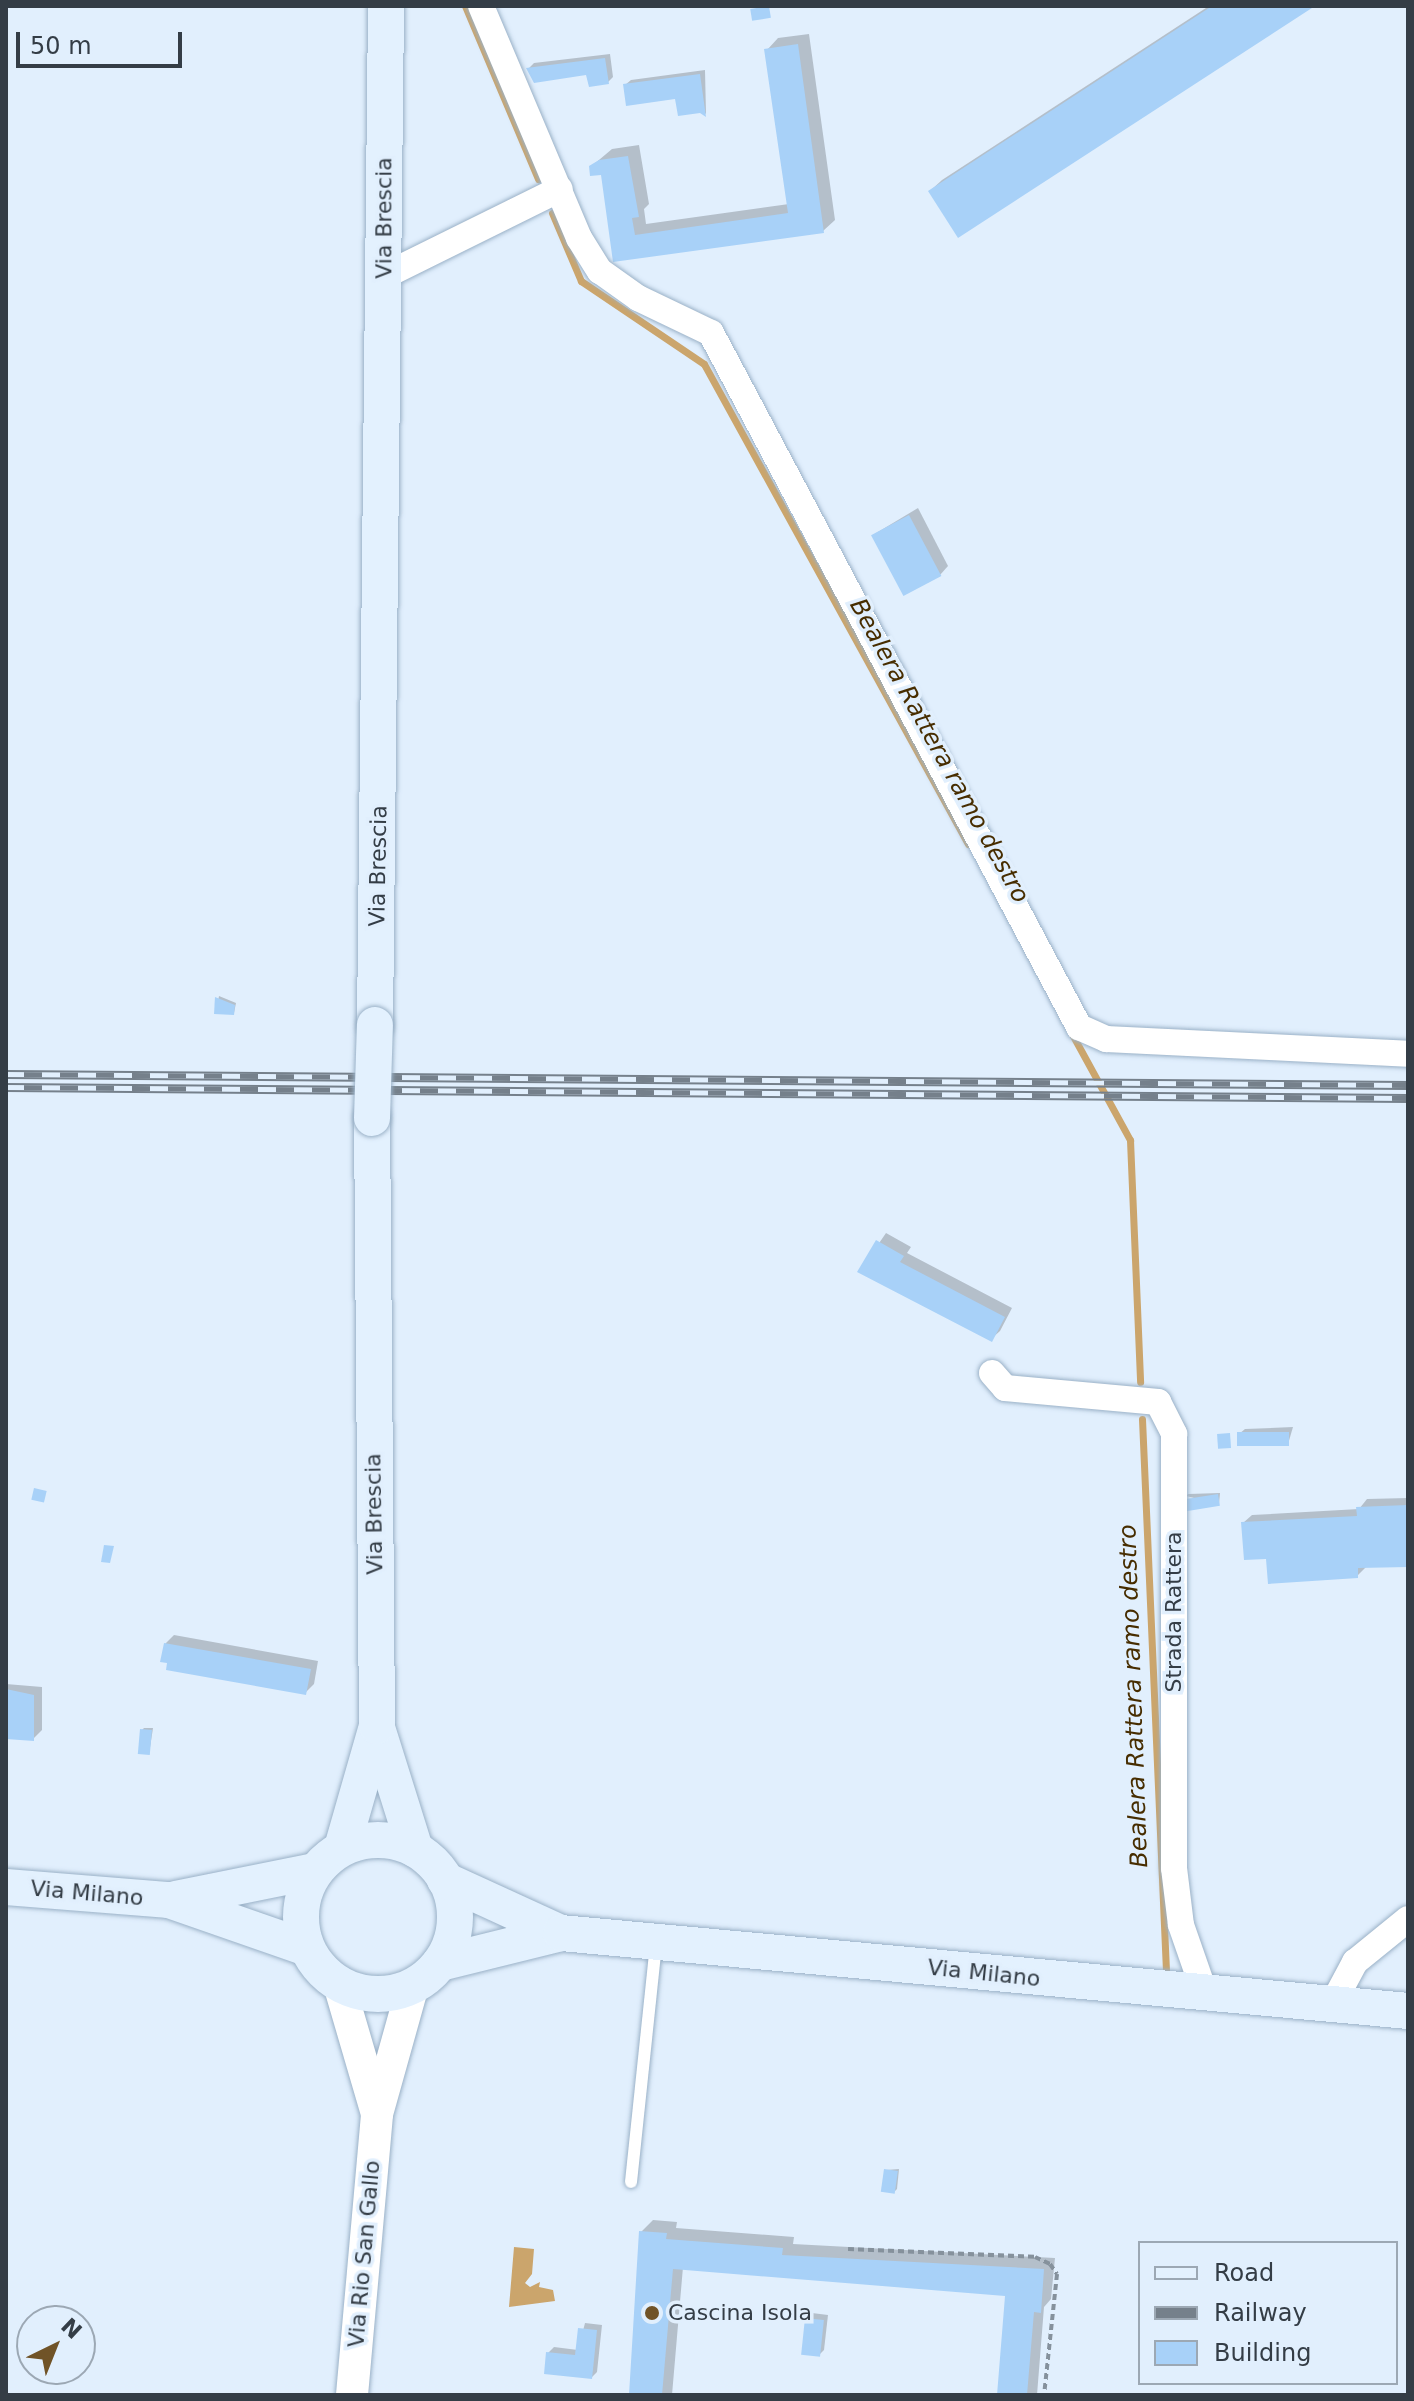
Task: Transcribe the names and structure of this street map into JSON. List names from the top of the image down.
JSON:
{
  "streets": {
    "main road": ["Via Brescia", "Via Milano"],
    "street": ["Strada Rattera", "Via Rio San Gallo"]
  },
  "crossings": [
    ["Strada Rattera", "Via Milano"],
    ["Via Milano", "Via Rio San Gallo"]
  ],
  "water": ["Bealera Rattera ramo destro"],
  "places": ["Cascina Isola"],
  "legend": ["Road", "Railway", "Building"],
  "scale_bar": "50 m",
  "north": "top right"
}
